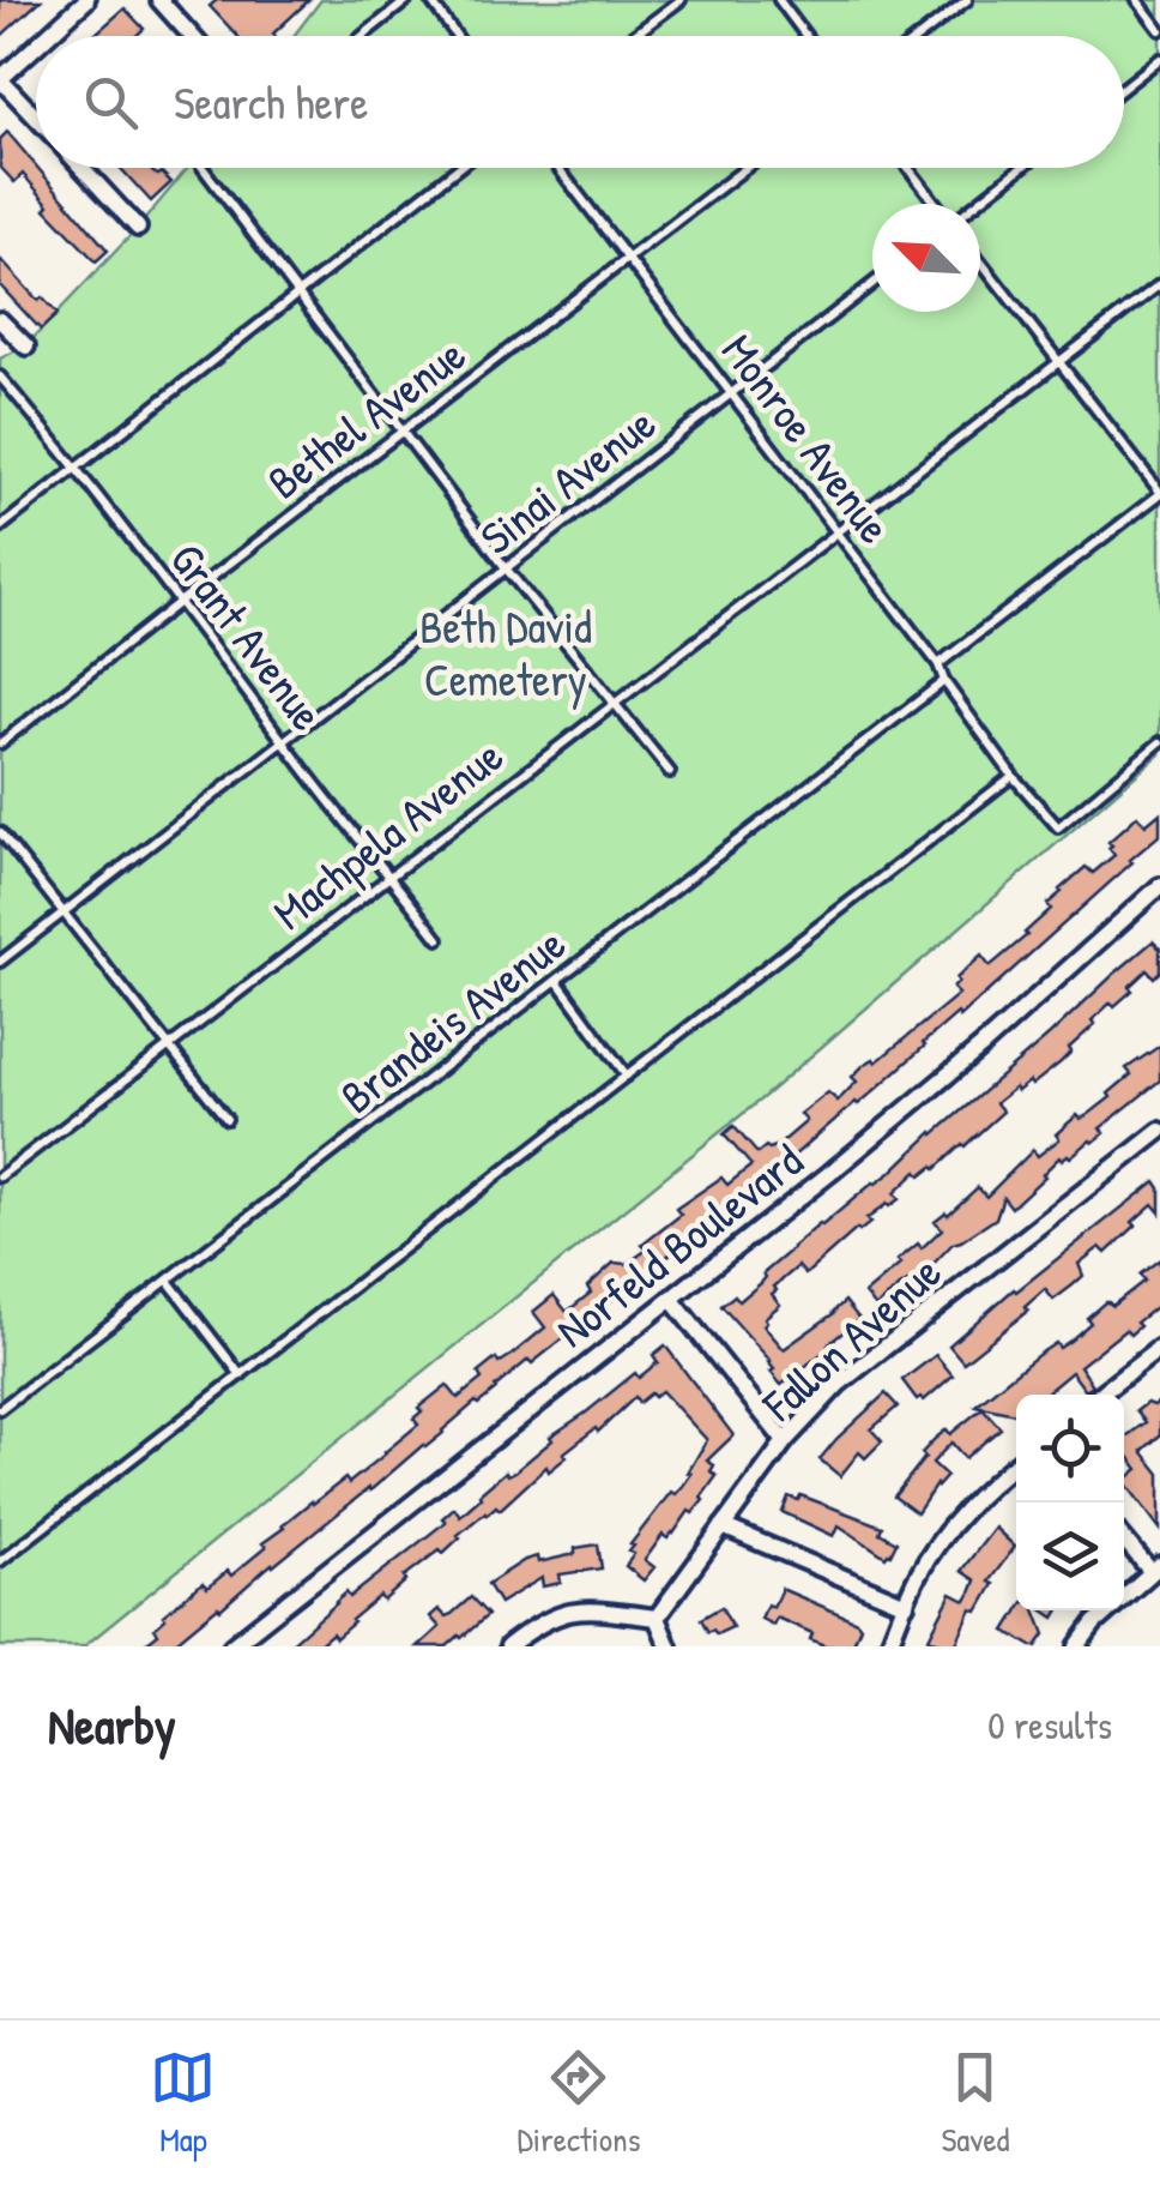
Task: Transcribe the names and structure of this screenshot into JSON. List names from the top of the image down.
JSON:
{
  "streets": {
    "street": ["Norfeld Boulevard", "Fallon Avenue"],
    "lane": [
      "Bethel Avenue",
      "Monroe Avenue",
      "Sinai Avenue",
      "Grant Avenue",
      "Machpela Avenue",
      "Brandeis Avenue"
    ]
  },
  "crossings": [
    ["Bethel Avenue", "Monroe Avenue"],
    ["Bethel Avenue", "Grant Avenue"],
    ["Monroe Avenue", "Sinai Avenue"],
    ["Monroe Avenue", "Machpela Avenue"],
    ["Monroe Avenue", "Brandeis Avenue"],
    ["Sinai Avenue", "Grant Avenue"],
    ["Grant Avenue", "Machpela Avenue"]
  ],
  "parks": ["Beth David Cemetery"],
  "north": "top left",
  "page": {
    "search": "Search here",
    "heading": ["Nearby", "0 results"],
    "nav": ["Map", "Directions", "Saved"]
  }
}
